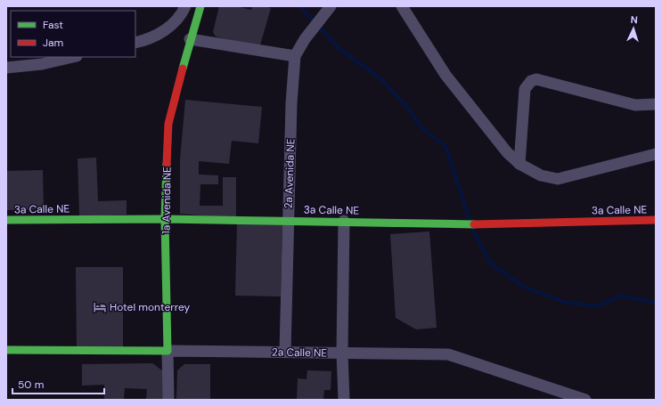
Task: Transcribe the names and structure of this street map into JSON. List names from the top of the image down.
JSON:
{
  "streets": {
    "main road": ["1a Avenida NE", "3a Calle NE", "2a Calle NE"],
    "street": ["2a Avenida NE"]
  },
  "crossings": [
    ["2a Avenida NE", "3a Calle NE"],
    ["2a Avenida NE", "2a Calle NE"],
    ["1a Avenida NE", "3a Calle NE"],
    ["1a Avenida NE", "2a Calle NE"]
  ],
  "places": {
    "hotel": ["Hotel monterrey"]
  },
  "legend": ["Fast", "Jam"],
  "scale_bar": "50 m",
  "north": "top"
}
